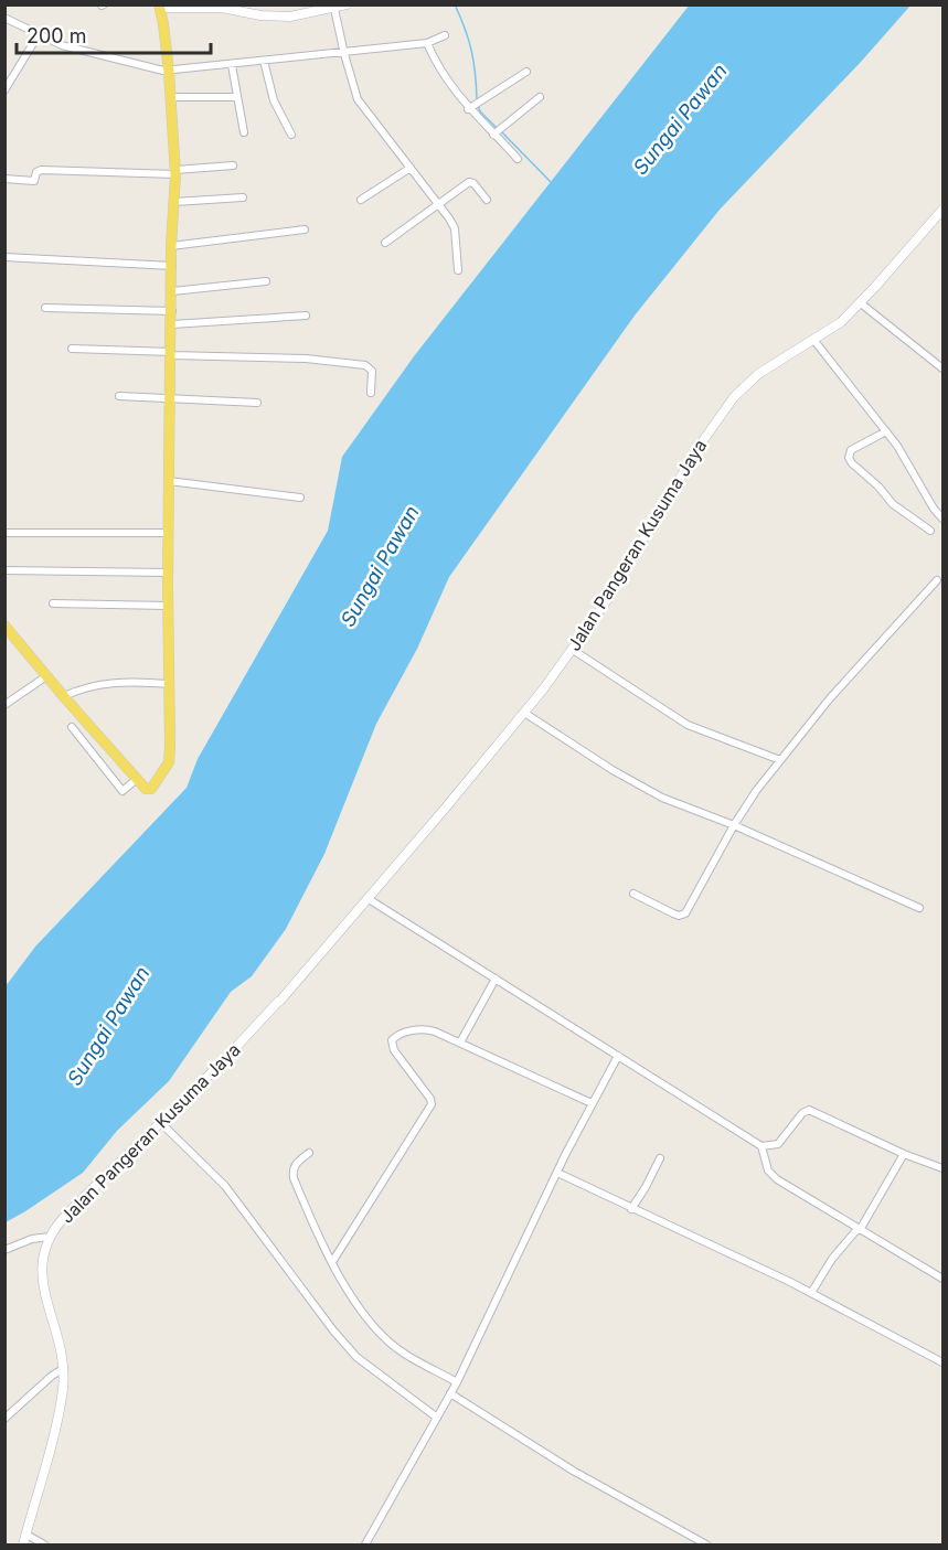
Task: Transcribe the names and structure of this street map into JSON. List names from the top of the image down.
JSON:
{
  "streets": {
    "street": ["Jalan Pangeran Kusuma Jaya"]
  },
  "water": ["Sungai Pawan"],
  "scale_bar": "200 m"
}
